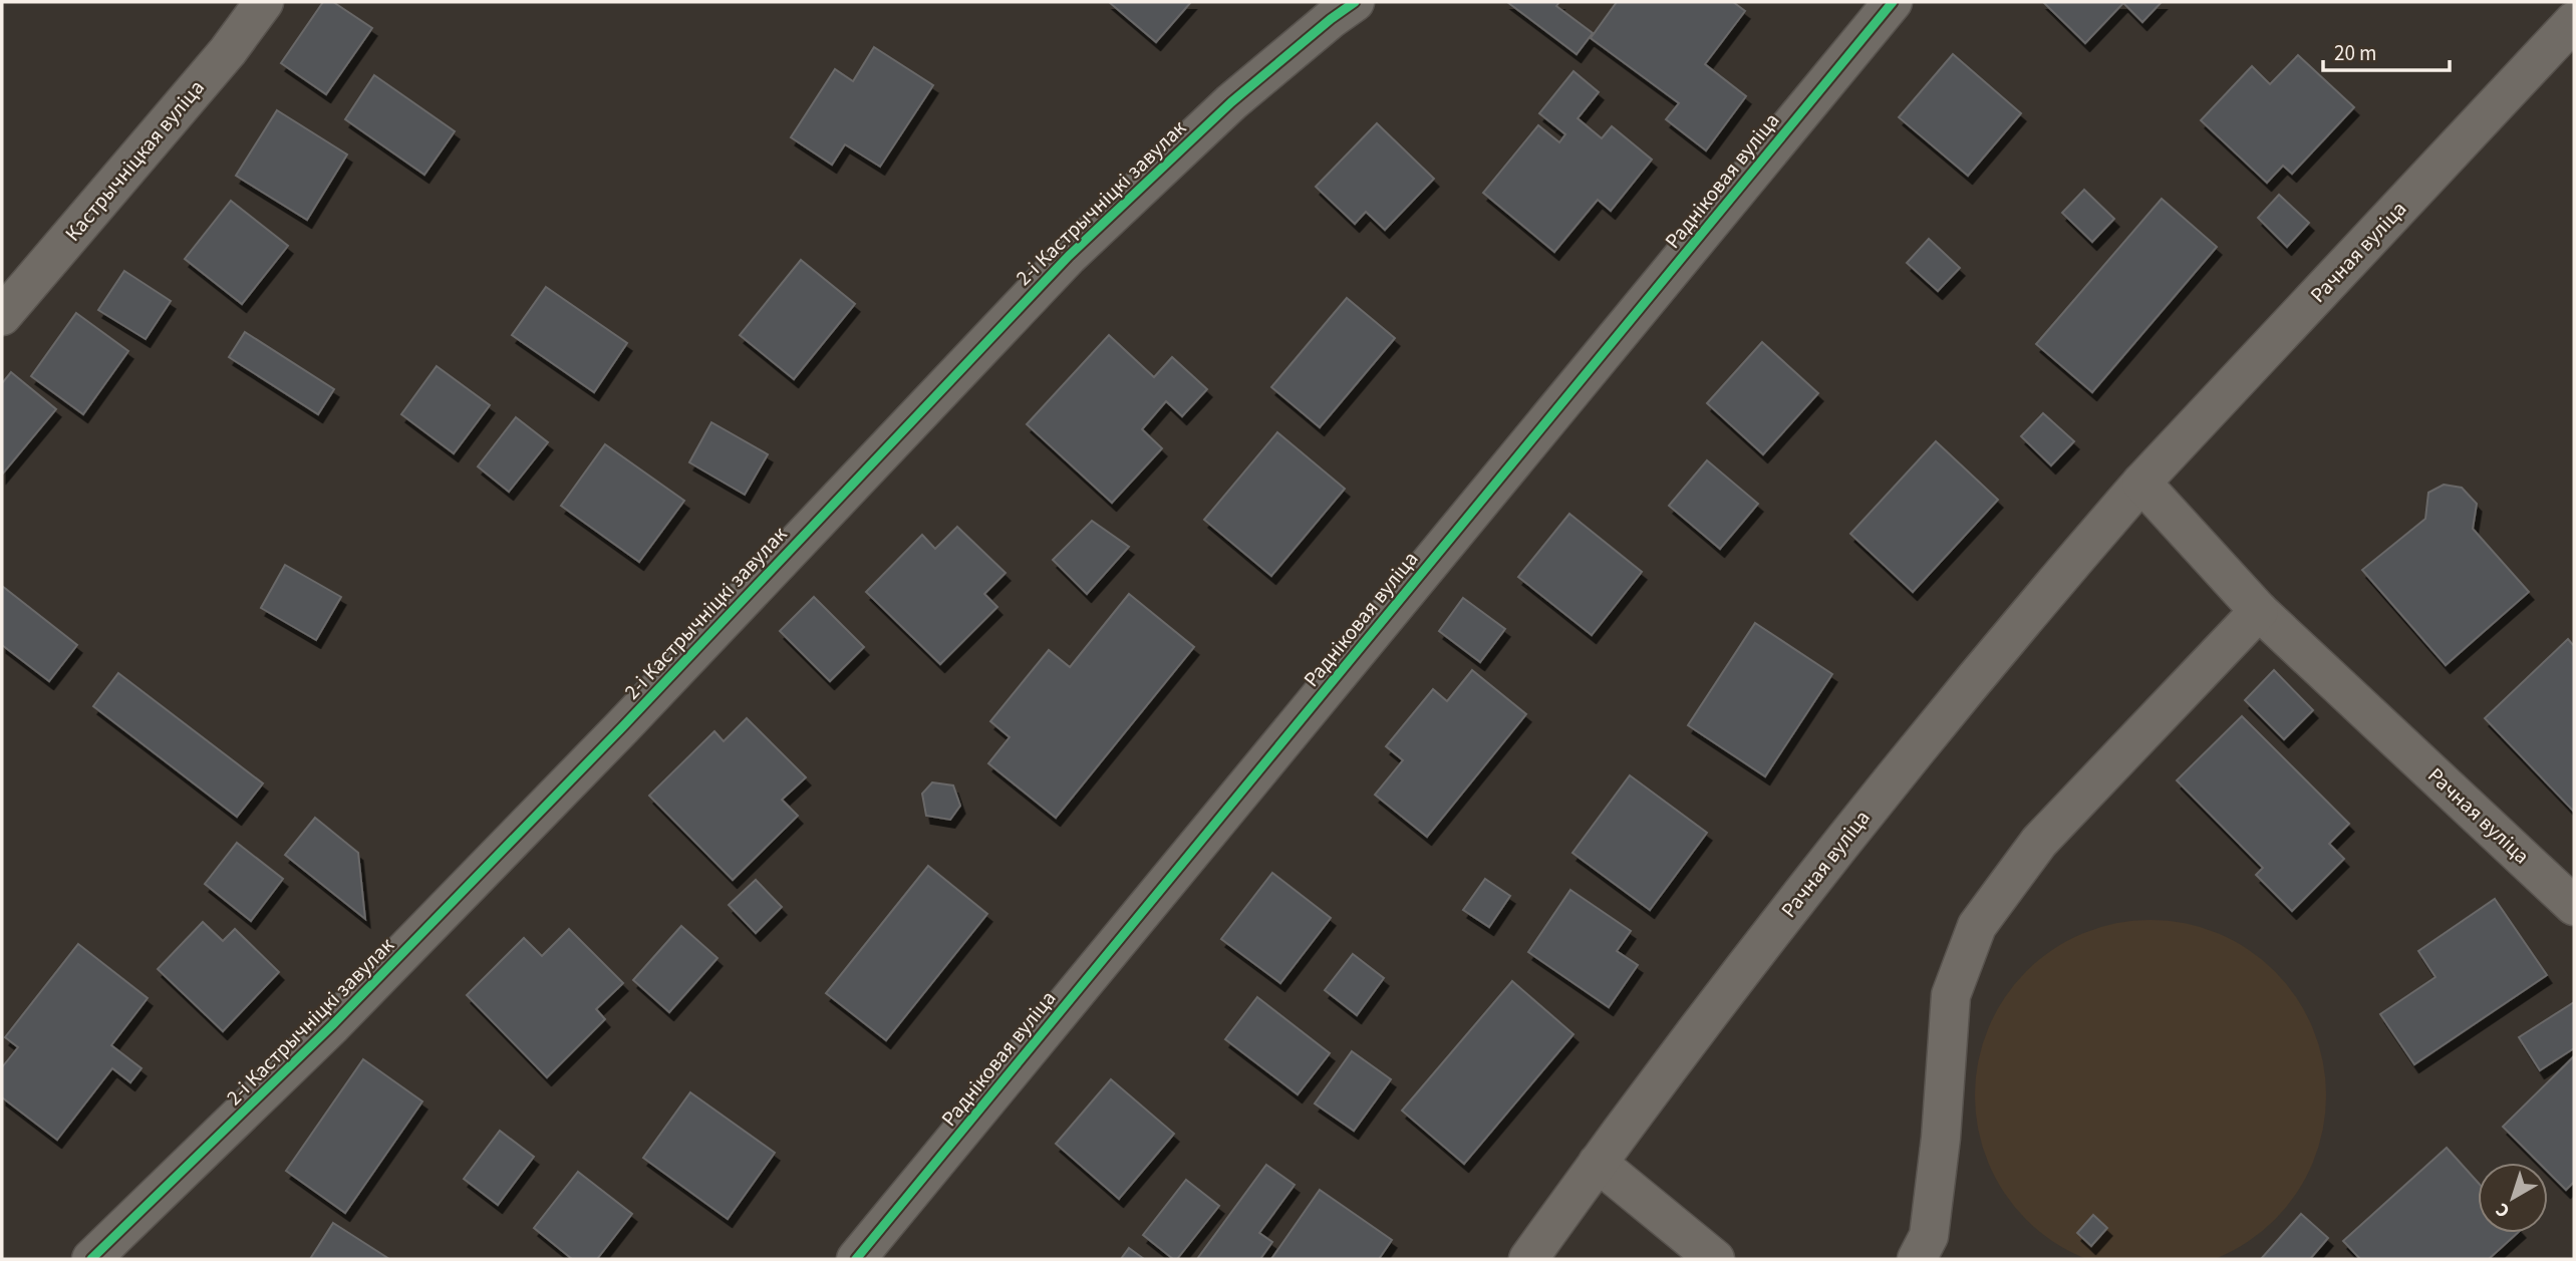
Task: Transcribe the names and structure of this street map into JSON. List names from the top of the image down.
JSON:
{
  "streets": {
    "street": [
      "Кастрычніцкая вуліца",
      "Радніковая вуліца",
      "2-і Кастрычніцкі завулак",
      "Рачная вуліца"
    ]
  },
  "scale_bar": "20 m",
  "north": "bottom left"
}
